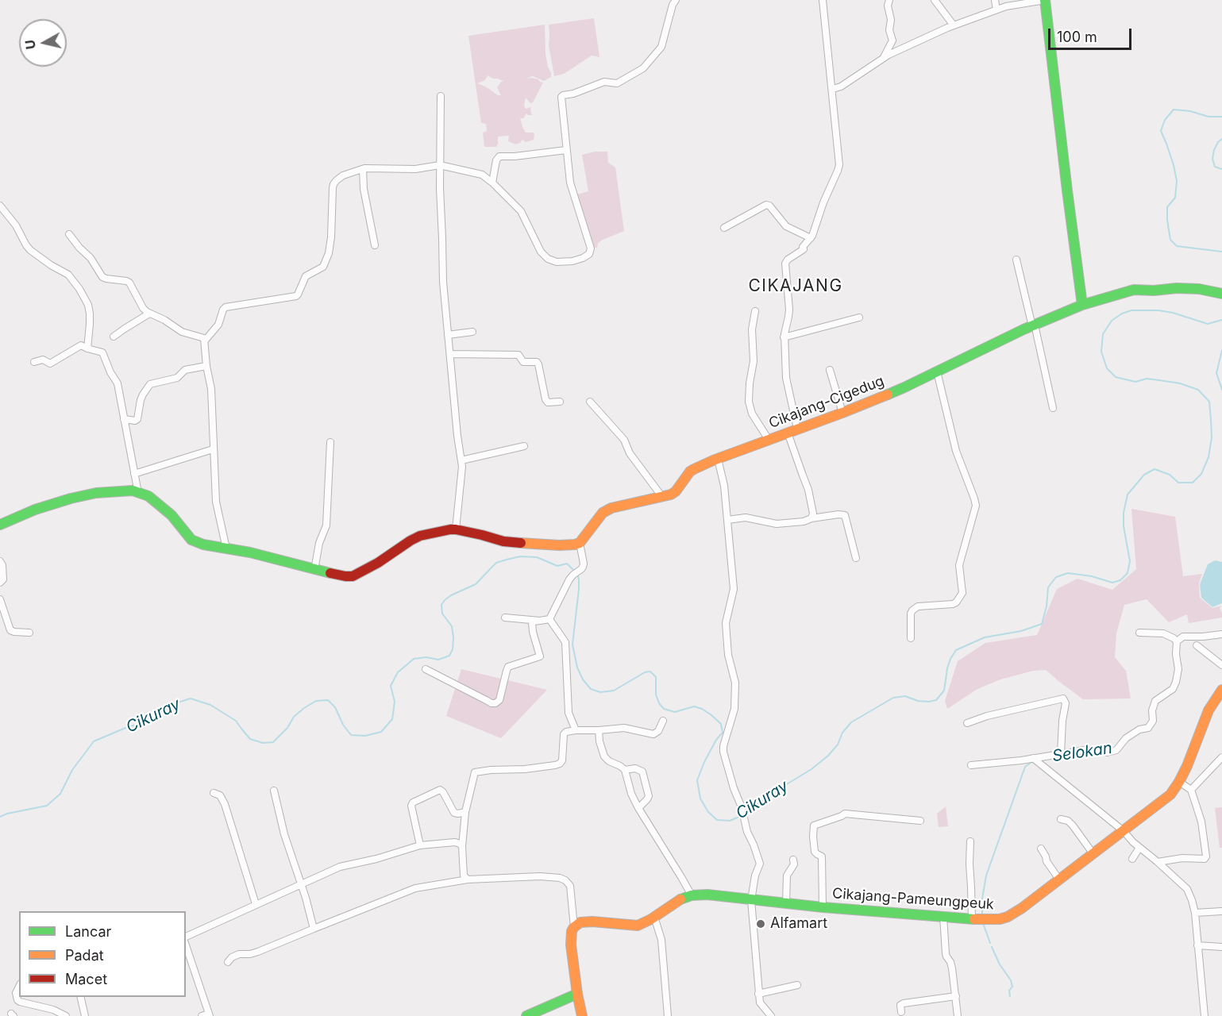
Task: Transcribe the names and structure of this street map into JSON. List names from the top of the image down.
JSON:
{
  "streets": {
    "street": ["Cikajang-Cigedug", "Cikajang-Pameungpeuk"]
  },
  "districts": ["CIKAJANG"],
  "water": ["Cikuray", "Selokan"],
  "places": ["Alfamart"],
  "legend": ["Lancar", "Padat", "Macet"],
  "scale_bar": "100 m",
  "north": "left"
}
